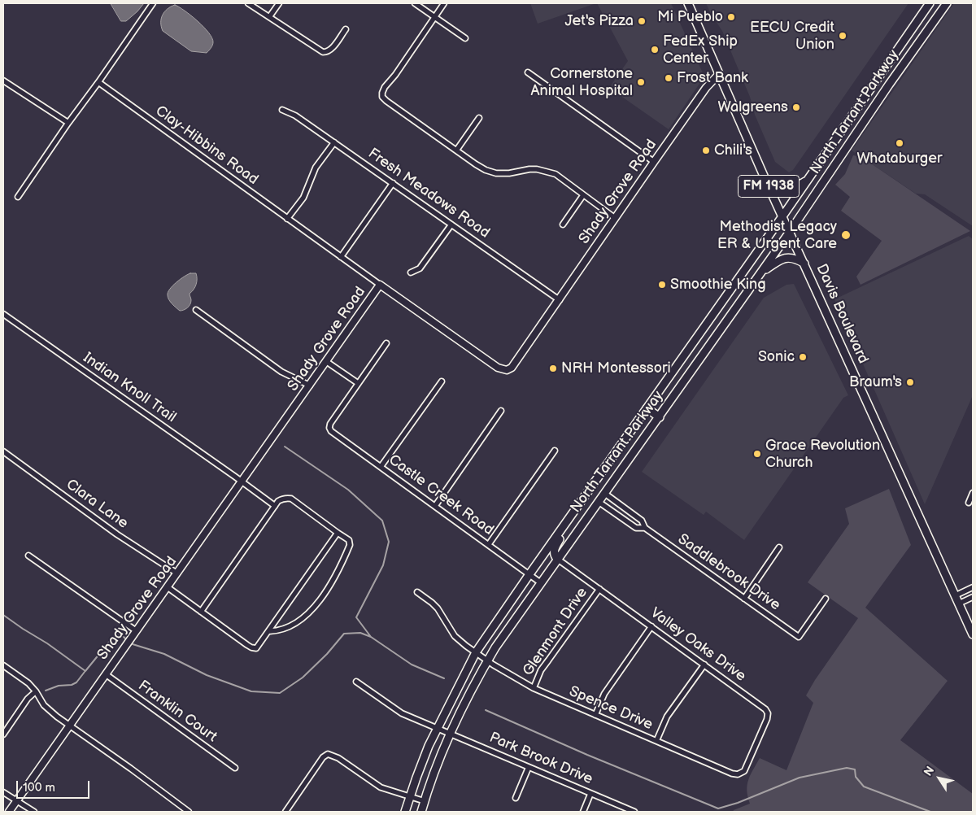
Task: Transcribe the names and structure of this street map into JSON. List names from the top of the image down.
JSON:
{
  "streets": {
    "main road": ["North Tarrant Parkway", "FM 1938", "Davis Boulevard"],
    "street": [
      "Clay-Hibbins Road",
      "Shady Grove Road",
      "Fresh Meadows Road",
      "Indian Knoll Trail",
      "Castle Creek Road",
      "Clara Lane",
      "Saddlebrook Drive",
      "Glenmont Drive",
      "Valley Oaks Drive",
      "Spence Drive",
      "Franklin Court",
      "Park Brook Drive"
    ]
  },
  "crossings": [
    ["North Tarrant Parkway", "Davis Boulevard"],
    ["North Tarrant Parkway", "Castle Creek Road"],
    ["North Tarrant Parkway", "Saddlebrook Drive"],
    ["North Tarrant Parkway", "Valley Oaks Drive"],
    ["North Tarrant Parkway", "Spence Drive"],
    ["North Tarrant Parkway", "Park Brook Drive"],
    ["Clay-Hibbins Road", "Shady Grove Road"],
    ["Shady Grove Road", "Fresh Meadows Road"],
    ["Shady Grove Road", "Davis Boulevard"],
    ["Shady Grove Road", "Indian Knoll Trail"],
    ["Shady Grove Road", "Clara Lane"],
    ["Shady Grove Road", "Franklin Court"],
    ["Glenmont Drive", "Valley Oaks Drive"],
    ["Glenmont Drive", "Spence Drive"],
    ["Valley Oaks Drive", "Spence Drive"]
  ],
  "places": [
    "Mi Pueblo",
    "Jet's Pizza",
    "EECU Credit Union",
    "FedEx Ship Center",
    "Frost Bank",
    "Cornerstone Animal Hospital",
    "Walgreens",
    "Whataburger",
    "Chili's",
    "Methodist Legacy ER & Urgent Care",
    "Smoothie King",
    "Sonic",
    "NRH Montessori",
    "Braum's",
    "Grace Revolution Church"
  ],
  "scale_bar": "100 m",
  "north": "top left"
}
